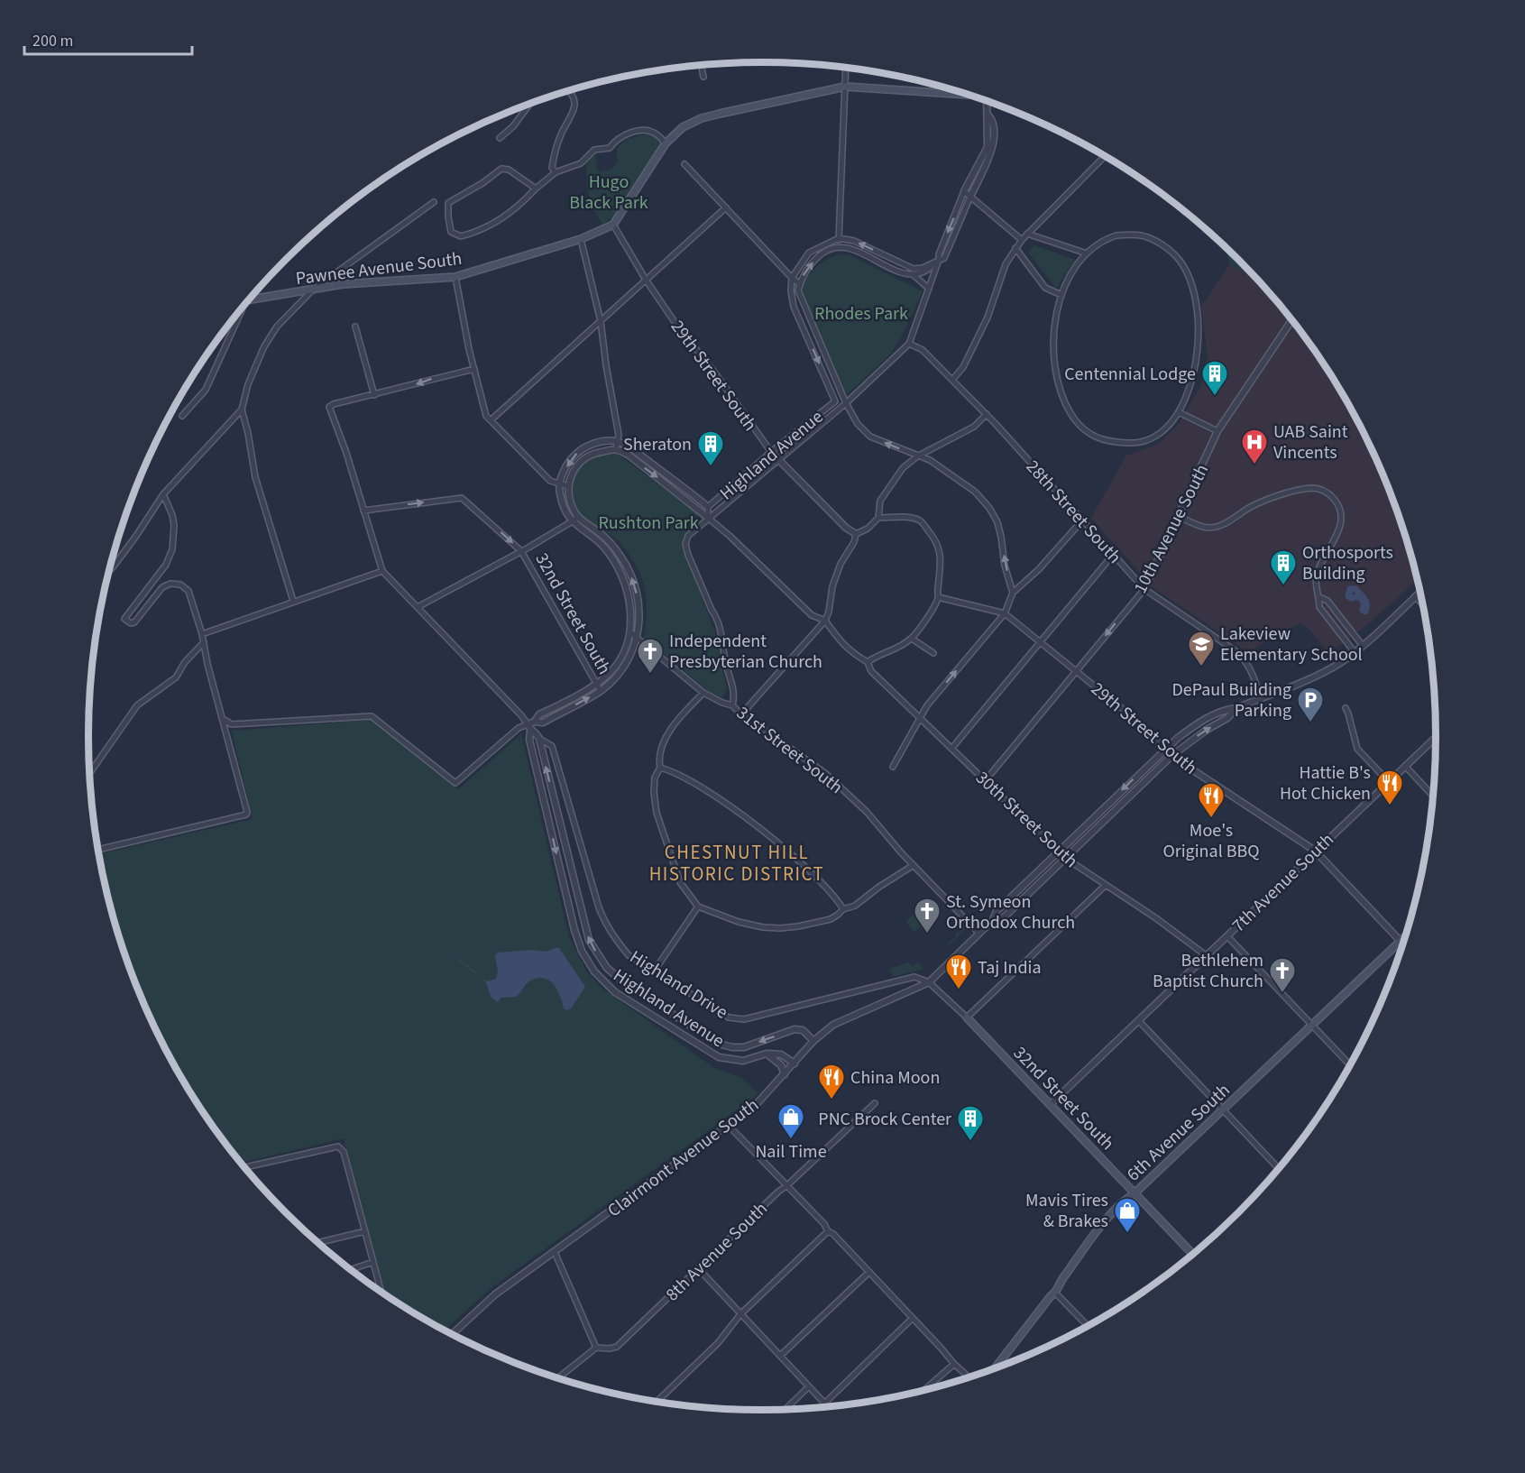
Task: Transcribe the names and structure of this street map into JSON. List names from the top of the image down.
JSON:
{
  "streets": {
    "main road": ["Pawnee Avenue South", "32nd Street South", "6th Avenue South"],
    "street": [
      "29th Street South",
      "Highland Avenue",
      "28th Street South",
      "10th Avenue South",
      "31st Street South",
      "30th Street South",
      "7th Avenue South",
      "Highland Drive",
      "Clairmont Avenue South",
      "8th Avenue South"
    ]
  },
  "crossings": [
    ["Pawnee Avenue South", "29th Street South"],
    ["29th Street South", "Highland Avenue"],
    ["29th Street South", "10th Avenue South"],
    ["29th Street South", "30th Street South"],
    ["29th Street South", "7th Avenue South"],
    ["29th Street South", "6th Avenue South"],
    ["29th Street South", "Clairmont Avenue South"],
    ["Highland Avenue", "28th Street South"],
    ["Highland Avenue", "Highland Drive"],
    ["Highland Avenue", "Clairmont Avenue South"],
    ["28th Street South", "10th Avenue South"],
    ["10th Avenue South", "30th Street South"],
    ["32nd Street South", "7th Avenue South"],
    ["32nd Street South", "Highland Drive"],
    ["32nd Street South", "6th Avenue South"],
    ["32nd Street South", "Clairmont Avenue South"],
    ["31st Street South", "Clairmont Avenue South"],
    ["30th Street South", "7th Avenue South"],
    ["30th Street South", "Clairmont Avenue South"],
    ["Highland Drive", "Clairmont Avenue South"]
  ],
  "districts": ["CHESTNUT HILL HISTORIC DISTRICT"],
  "parks": ["Hugo Black Park", "Rhodes Park", "Rushton Park"],
  "places": {
    "building": [
      "Centennial Lodge",
      "Sheraton",
      "Orthosports Building",
      "PNC Brock Center"
    ],
    "hospital": ["UAB Saint Vincents"],
    "school or university": ["Lakeview Elementary School"],
    "church": ["Independent Presbyterian Church", "St. Symeon Orthodox Church", "Bethlehem Baptist Church"],
    "parking": ["DePaul Building Parking"],
    "restaurant": [
      "Hattie B's Hot Chicken",
      "Moe's Original BBQ",
      "Taj India",
      "China Moon"
    ],
    "shop": ["Nail Time", "Mavis Tires & Brakes"]
  },
  "scale_bar": "200 m"
}
